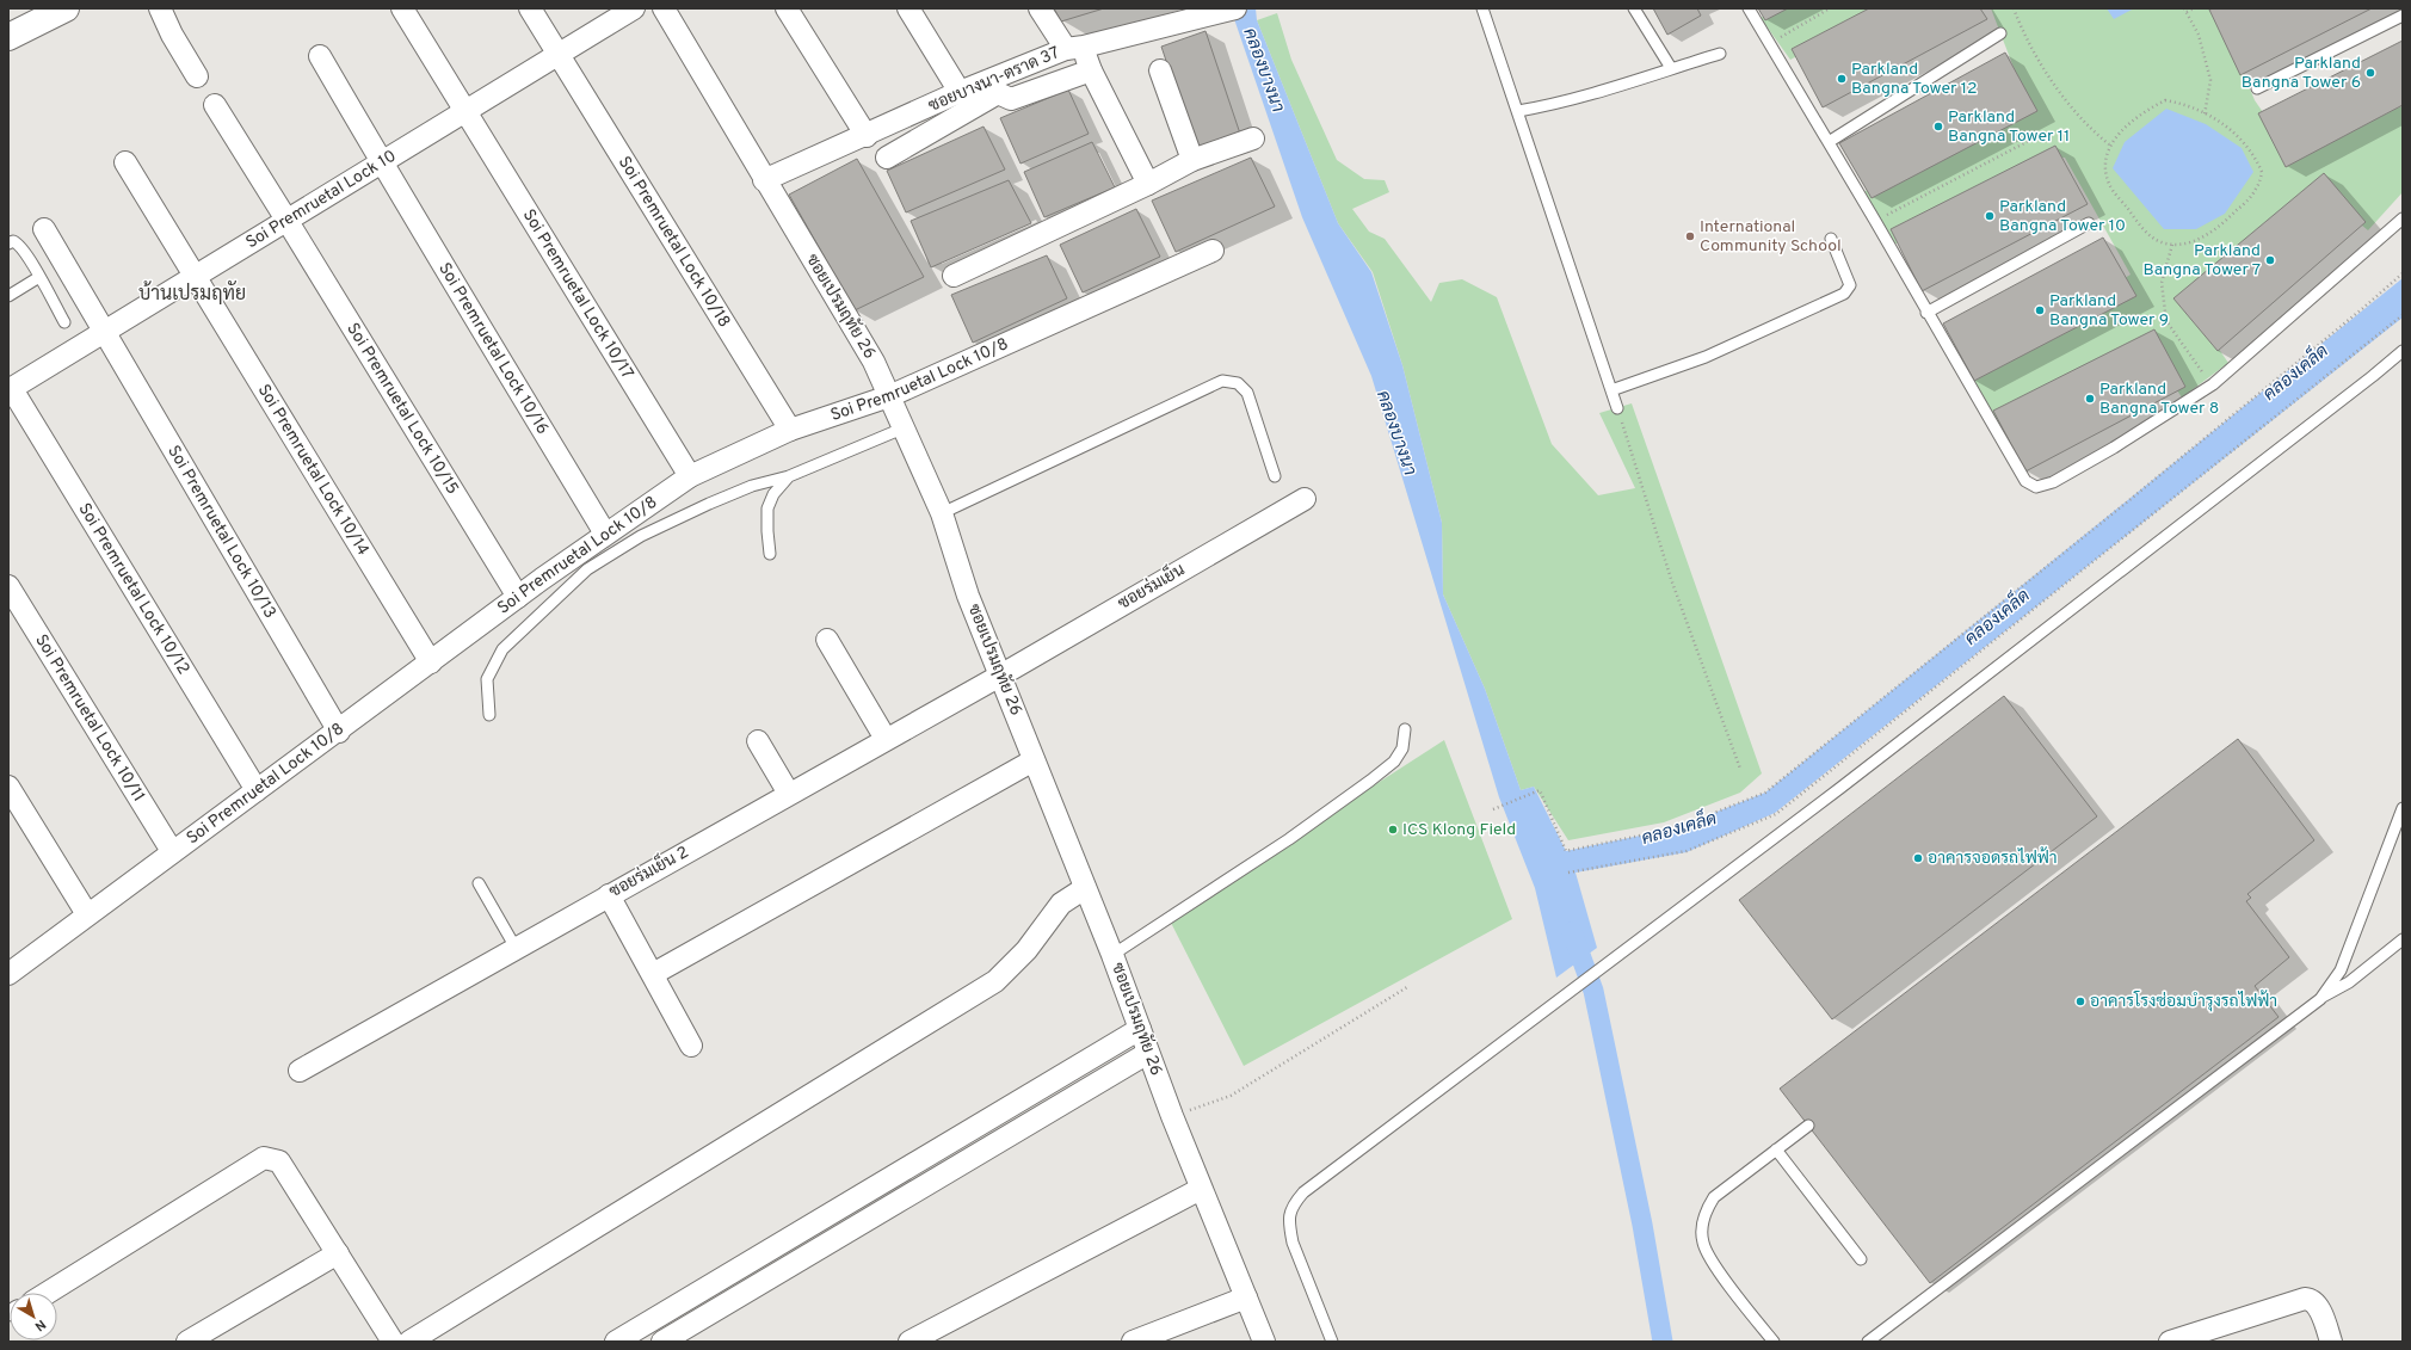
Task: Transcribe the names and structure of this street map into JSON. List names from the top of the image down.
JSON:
{
  "streets": {
    "street": [
      "ซอยบางนา-ตราด 37",
      "Soi Premruetal Lock 10",
      "Soi Premruetal Lock 10/18",
      "Soi Premruetal Lock 10/17",
      "ซอยเปรมฤทัย 26",
      "Soi Premruetal Lock 10/16",
      "Soi Premruetal Lock 10/8",
      "Soi Premruetal Lock 10/15",
      "Soi Premruetal Lock 10/14",
      "Soi Premruetal Lock 10/13",
      "ซอยร่มเย็น",
      "Soi Premruetal Lock 10/12",
      "Soi Premruetal Lock 10/11",
      "ซอยร่มเย็น 2"
    ]
  },
  "crossings": [
    ["ซอยบางนา-ตราด 37", "ซอยเปรมฤทัย 26"],
    ["Soi Premruetal Lock 10", "Soi Premruetal Lock 10/18"],
    ["Soi Premruetal Lock 10", "Soi Premruetal Lock 10/17"],
    ["Soi Premruetal Lock 10", "Soi Premruetal Lock 10/16"],
    ["Soi Premruetal Lock 10", "Soi Premruetal Lock 10/15"],
    ["Soi Premruetal Lock 10", "Soi Premruetal Lock 10/14"],
    ["Soi Premruetal Lock 10", "Soi Premruetal Lock 10/13"],
    ["Soi Premruetal Lock 10", "Soi Premruetal Lock 10/12"],
    ["Soi Premruetal Lock 10/18", "Soi Premruetal Lock 10/8"],
    ["Soi Premruetal Lock 10/17", "Soi Premruetal Lock 10/8"],
    ["ซอยเปรมฤทัย 26", "Soi Premruetal Lock 10/8"],
    ["ซอยเปรมฤทัย 26", "ซอยร่มเย็น"],
    ["ซอยเปรมฤทัย 26", "ซอยร่มเย็น 2"],
    ["Soi Premruetal Lock 10/16", "Soi Premruetal Lock 10/8"],
    ["Soi Premruetal Lock 10/8", "Soi Premruetal Lock 10/15"],
    ["Soi Premruetal Lock 10/8", "Soi Premruetal Lock 10/14"],
    ["Soi Premruetal Lock 10/8", "Soi Premruetal Lock 10/13"],
    ["Soi Premruetal Lock 10/8", "Soi Premruetal Lock 10/12"],
    ["Soi Premruetal Lock 10/8", "Soi Premruetal Lock 10/11"],
    ["ซอยร่มเย็น", "ซอยร่มเย็น 2"]
  ],
  "districts": ["บ้านเปรมฤทัย"],
  "water": ["คลองบางนา", "คลองเคล็ด"],
  "places": [
    "Parkland Bangna Tower 6",
    "Parkland Bangna Tower 12",
    "Parkland Bangna Tower 11",
    "Parkland Bangna Tower 10",
    "International Community School",
    "Parkland Bangna Tower 7",
    "Parkland Bangna Tower 9",
    "Parkland Bangna Tower 8",
    "ICS Klong Field",
    "อาคารจอดรถไฟฟ้า",
    "อาคารโรงซ่อมบำรุงรถไฟฟ้า"
  ],
  "north": "bottom right"
}
